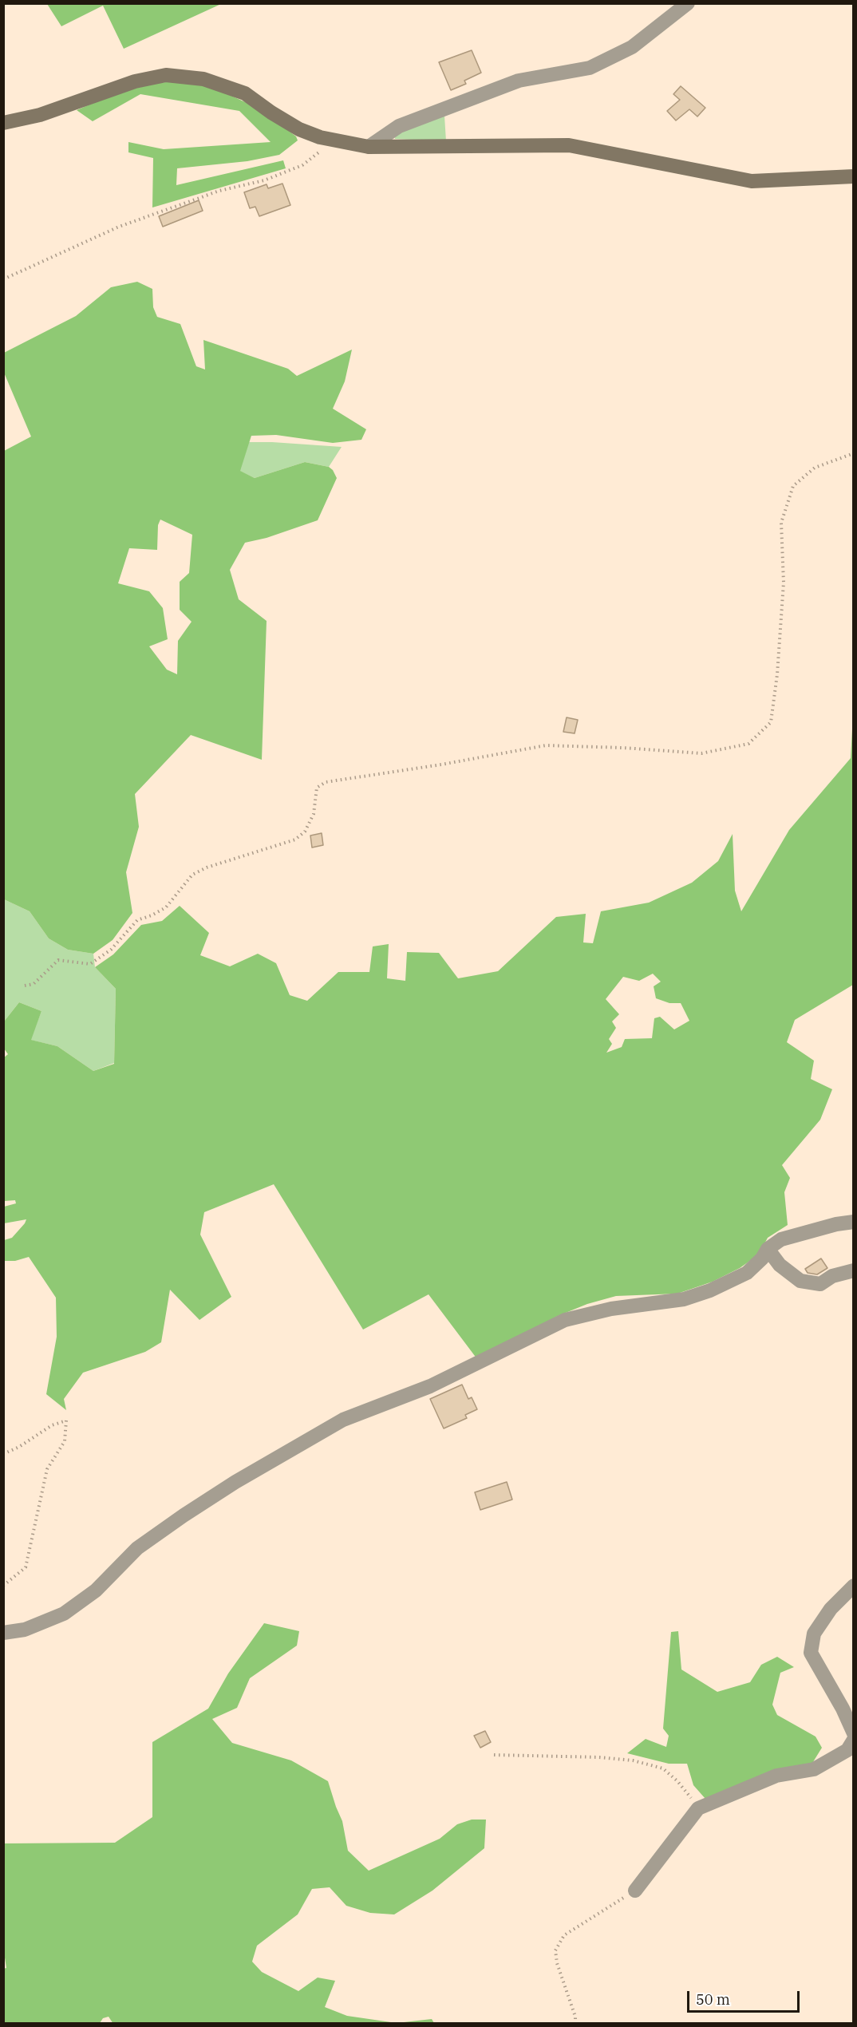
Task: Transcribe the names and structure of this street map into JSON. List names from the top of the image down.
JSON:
{
  "scale_bar": "50 m"
}
